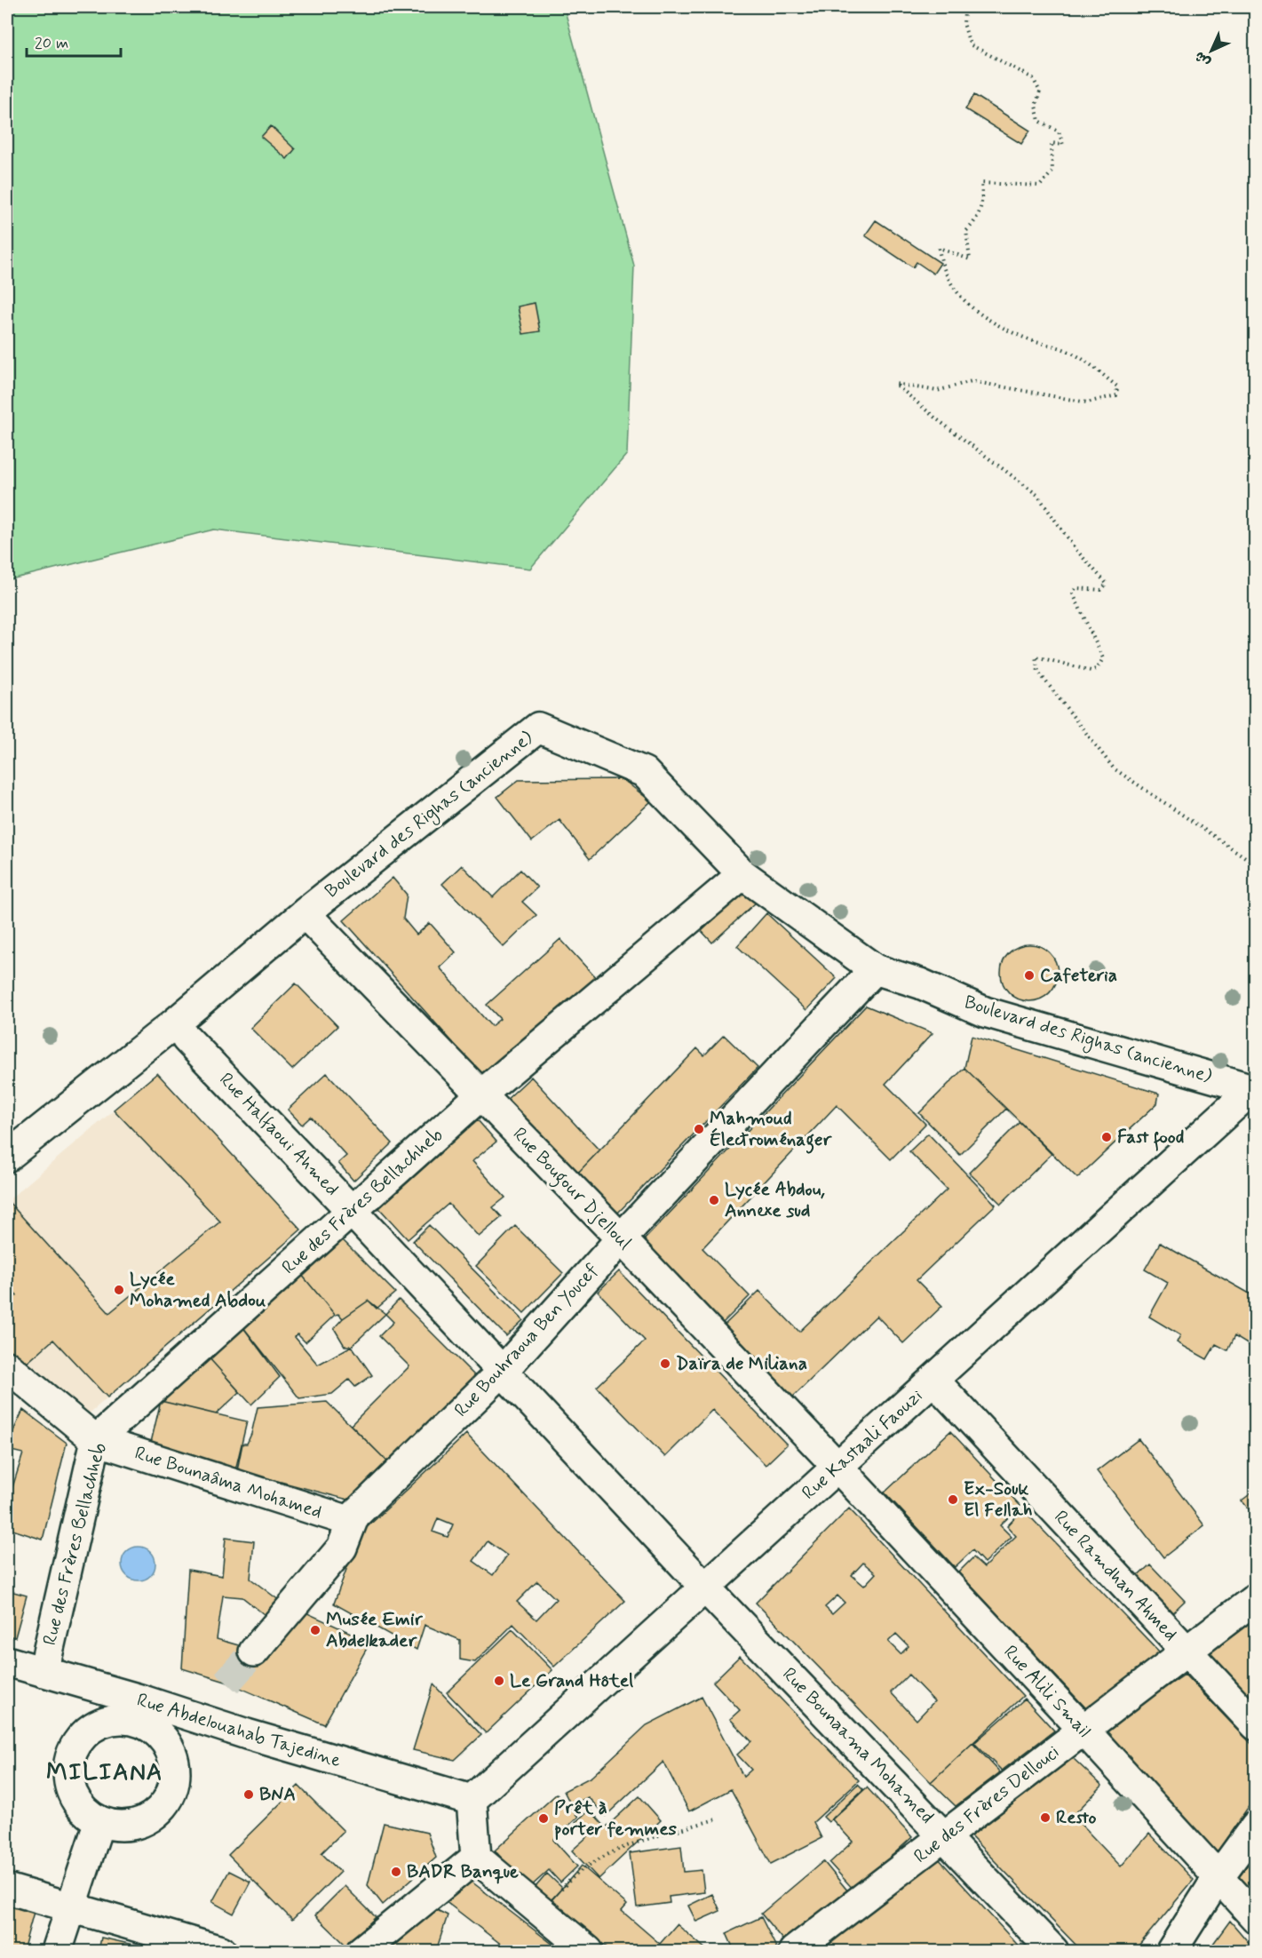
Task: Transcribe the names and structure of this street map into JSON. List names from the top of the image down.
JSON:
{
  "streets": {
    "street": [
      "Boulevard des Righas (ancienne)",
      "Rue Halfaoui Ahmed",
      "Rue Bougour Djelloul",
      "Rue des Frères Bellachheb",
      "Rue Bouhraoua Ben Youcef",
      "Rue Kastaali Faouzi",
      "Rue Bounaâma Mohamed",
      "Rue Ramdhan Ahmed",
      "Rue Alili Smail",
      "Rue Abdelouahab Tajedine",
      "Rue Bounaama Mohamed",
      "Rue des Frères Dellouci"
    ]
  },
  "crossings": [
    ["Boulevard des Righas (ancienne)", "Rue Bougour Djelloul"],
    ["Boulevard des Righas (ancienne)", "Rue des Frères Bellachheb"],
    ["Boulevard des Righas (ancienne)", "Rue Bouhraoua Ben Youcef"],
    ["Boulevard des Righas (ancienne)", "Rue Kastaali Faouzi"],
    ["Rue Halfaoui Ahmed", "Rue des Frères Bellachheb"],
    ["Rue Halfaoui Ahmed", "Rue Bouhraoua Ben Youcef"],
    ["Rue Halfaoui Ahmed", "Rue Kastaali Faouzi"],
    ["Rue Halfaoui Ahmed", "Rue Bounaama Mohamed"],
    ["Rue Bougour Djelloul", "Rue des Frères Bellachheb"],
    ["Rue Bougour Djelloul", "Rue Bouhraoua Ben Youcef"],
    ["Rue Bougour Djelloul", "Rue Kastaali Faouzi"],
    ["Rue Bougour Djelloul", "Rue Alili Smail"],
    ["Rue des Frères Bellachheb", "Rue Bounaâma Mohamed"],
    ["Rue des Frères Bellachheb", "Rue Abdelouahab Tajedine"],
    ["Rue Bouhraoua Ben Youcef", "Rue Bounaâma Mohamed"],
    ["Rue Kastaali Faouzi", "Rue Ramdhan Ahmed"],
    ["Rue Kastaali Faouzi", "Rue Alili Smail"],
    ["Rue Kastaali Faouzi", "Rue Abdelouahab Tajedine"],
    ["Rue Kastaali Faouzi", "Rue Bounaama Mohamed"],
    ["Rue Ramdhan Ahmed", "Rue des Frères Dellouci"],
    ["Rue Alili Smail", "Rue des Frères Dellouci"],
    ["Rue Bounaama Mohamed", "Rue des Frères Dellouci"]
  ],
  "districts": ["MILIANA"],
  "places": [
    "Cafeteria",
    "Mahmoud Électroménager",
    "Fast food",
    "Lycée Abdou, Annexe sud",
    "Lycée Mohamed Abdou",
    "Daïra de Miliana",
    "Ex-Souk El Fellah",
    "Musée Emir Abdelkader",
    "Le Grand Hôtel",
    "BNA",
    "Resto",
    "Prêt à porter femmes",
    "BADR Banque"
  ],
  "scale_bar": "20 m",
  "north": "bottom left"
}
